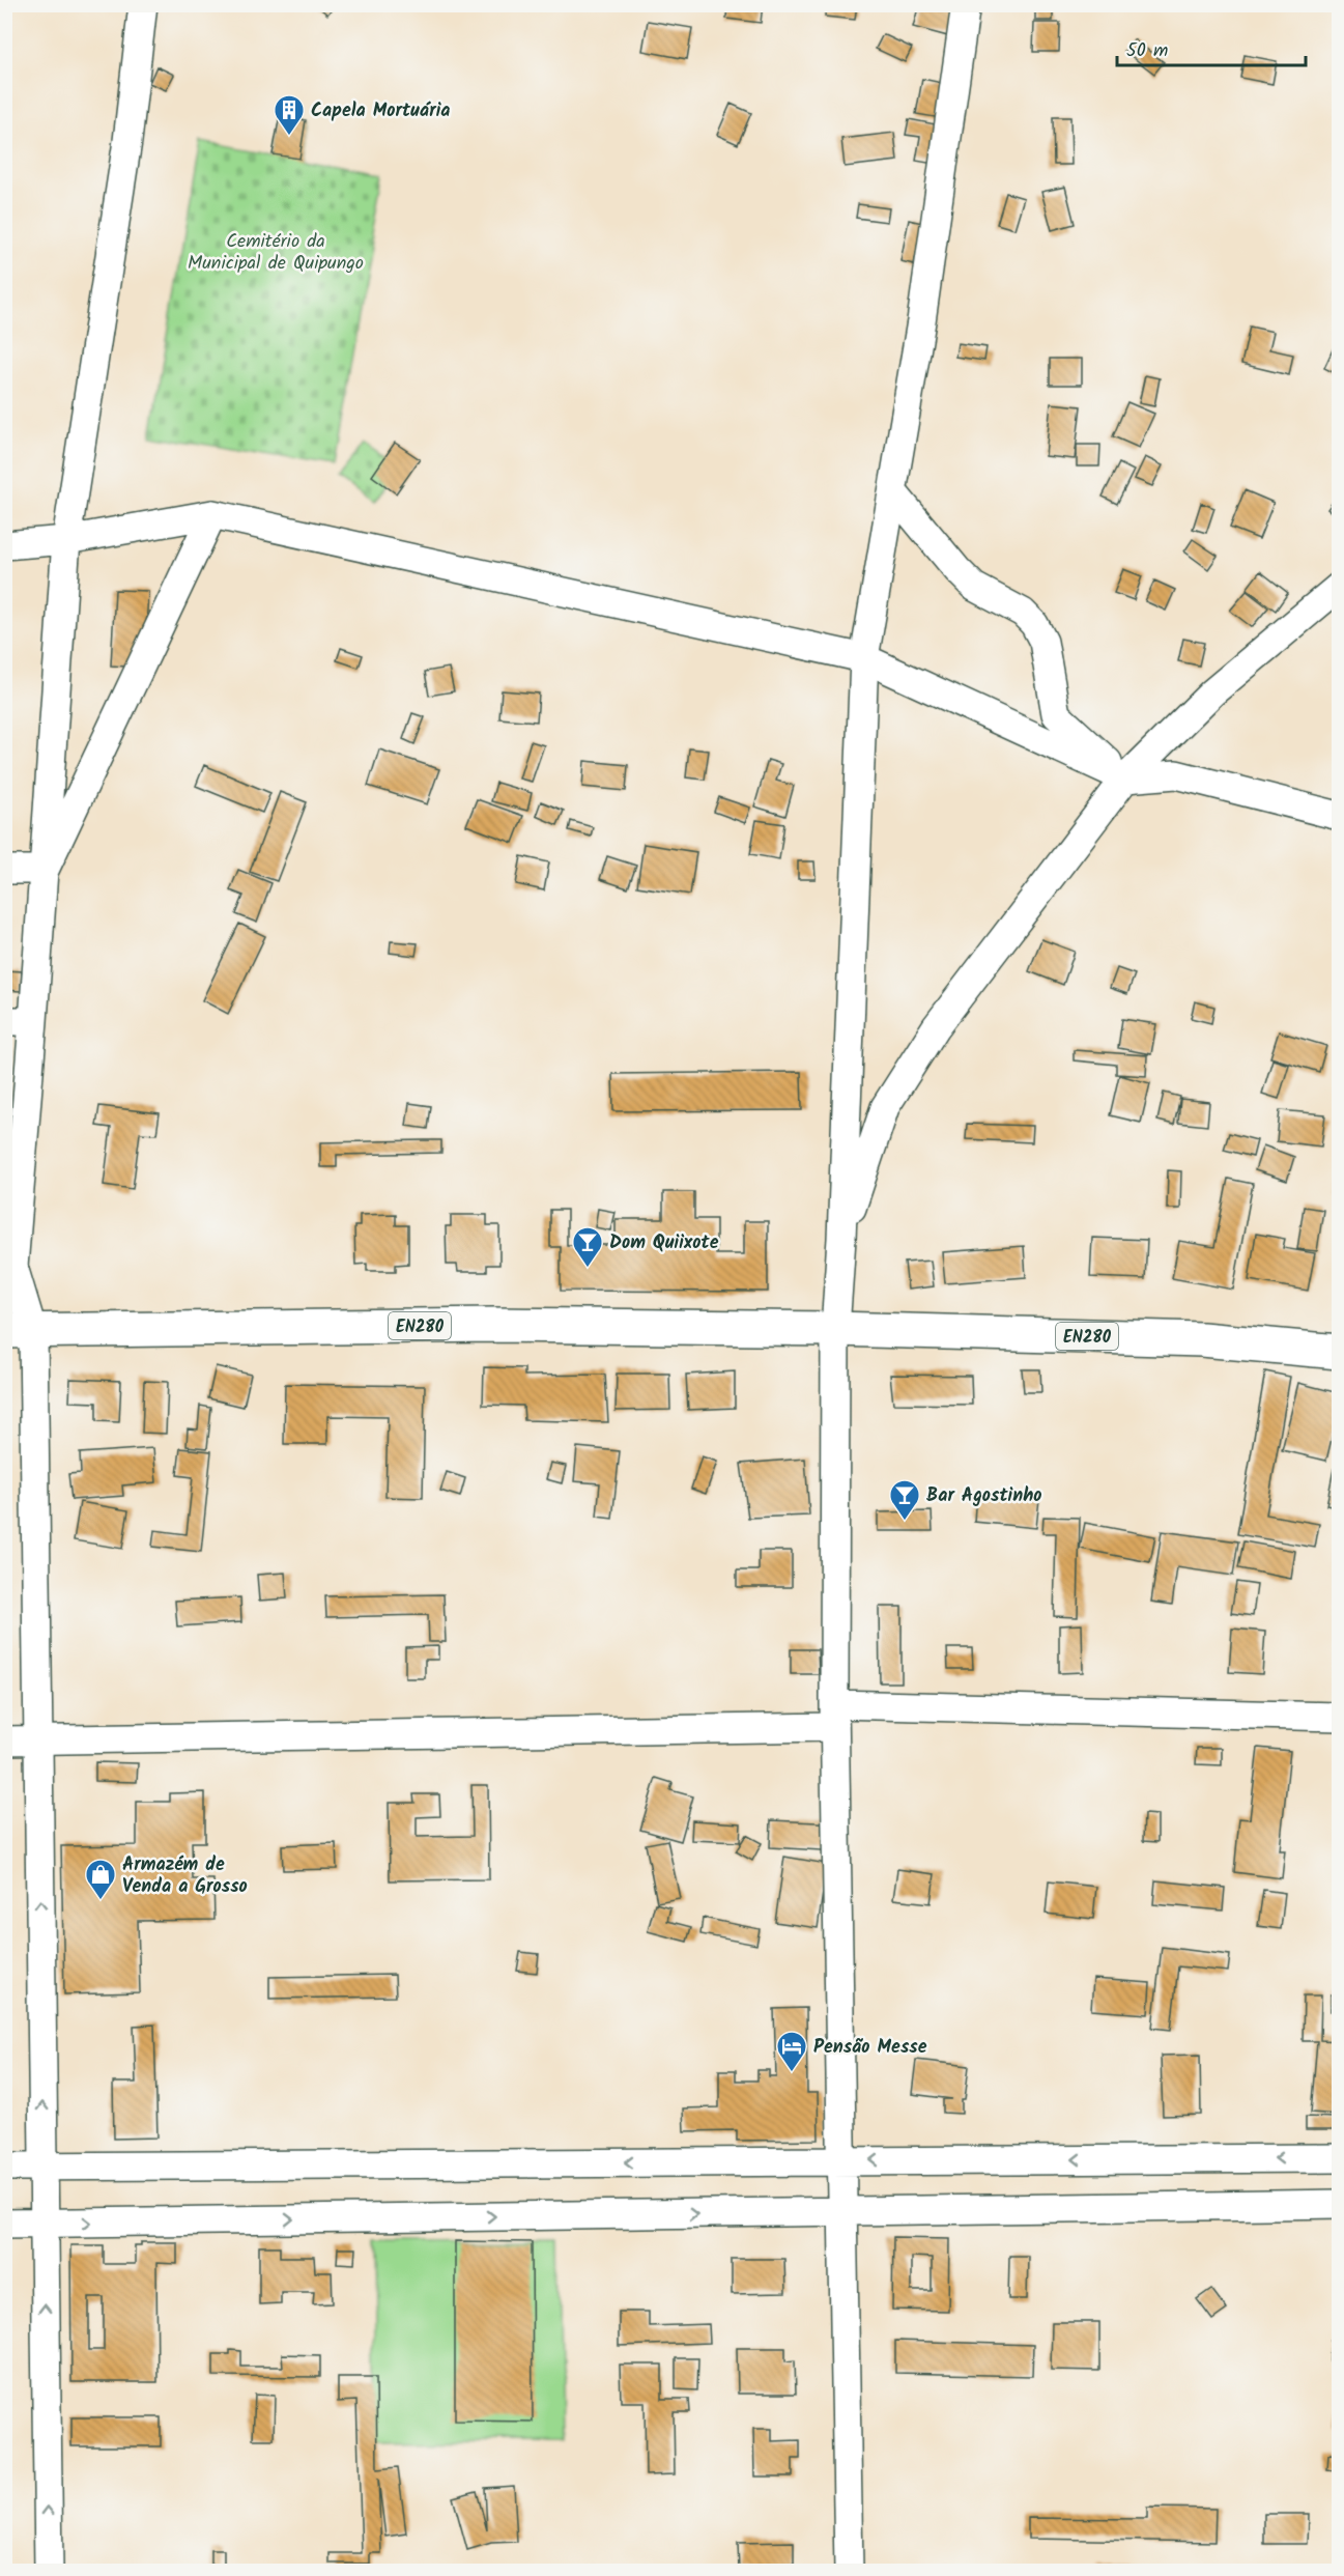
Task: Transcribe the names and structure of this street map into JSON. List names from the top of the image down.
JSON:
{
  "streets": {
    "main road": ["EN280"]
  },
  "parks": ["Cemitério da Municipal de Quipungo"],
  "places": {
    "building": ["Capela Mortuária"],
    "bar": ["Dom Quiixote", "Bar Agostinho"],
    "shop": ["Armazém de Venda a Grosso"],
    "hotel": ["Pensão Messe"]
  },
  "scale_bar": "50 m"
}
